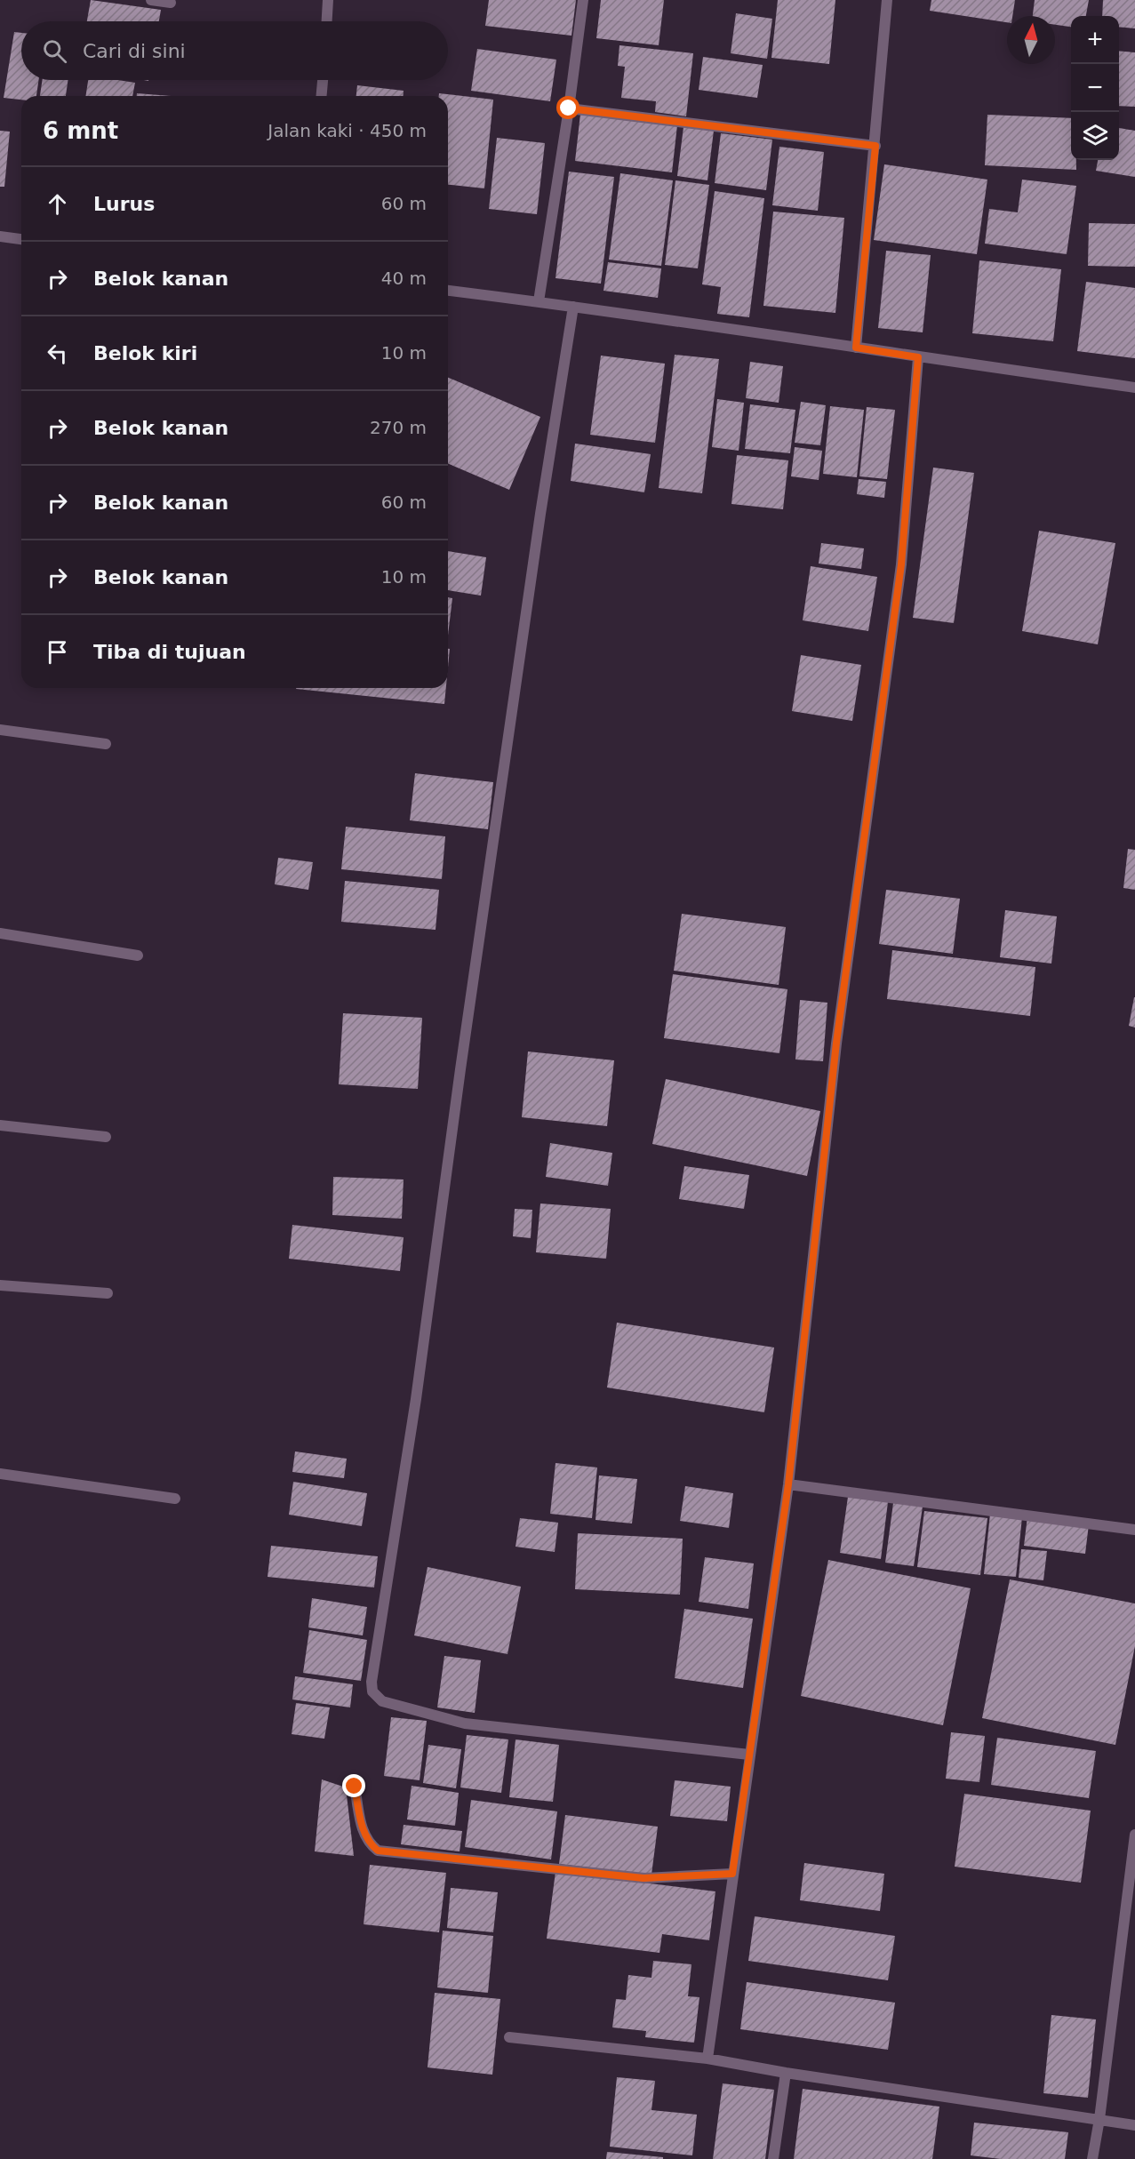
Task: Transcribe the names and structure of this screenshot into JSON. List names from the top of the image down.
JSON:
{
  "north": "top",
  "page": {
    "map_buttons": ["+", "−"],
    "search": "Cari di sini",
    "heading": ["6 mnt", "Jalan kaki · 450 m"],
    "list": [
      ["Lurus", "60 m"],
      ["Belok kanan", "40 m"],
      ["Belok kiri", "10 m"],
      ["Belok kanan", "270 m"],
      ["Belok kanan", "60 m"],
      ["Belok kanan", "10 m"],
      "Tiba di tujuan"
    ]
  }
}
